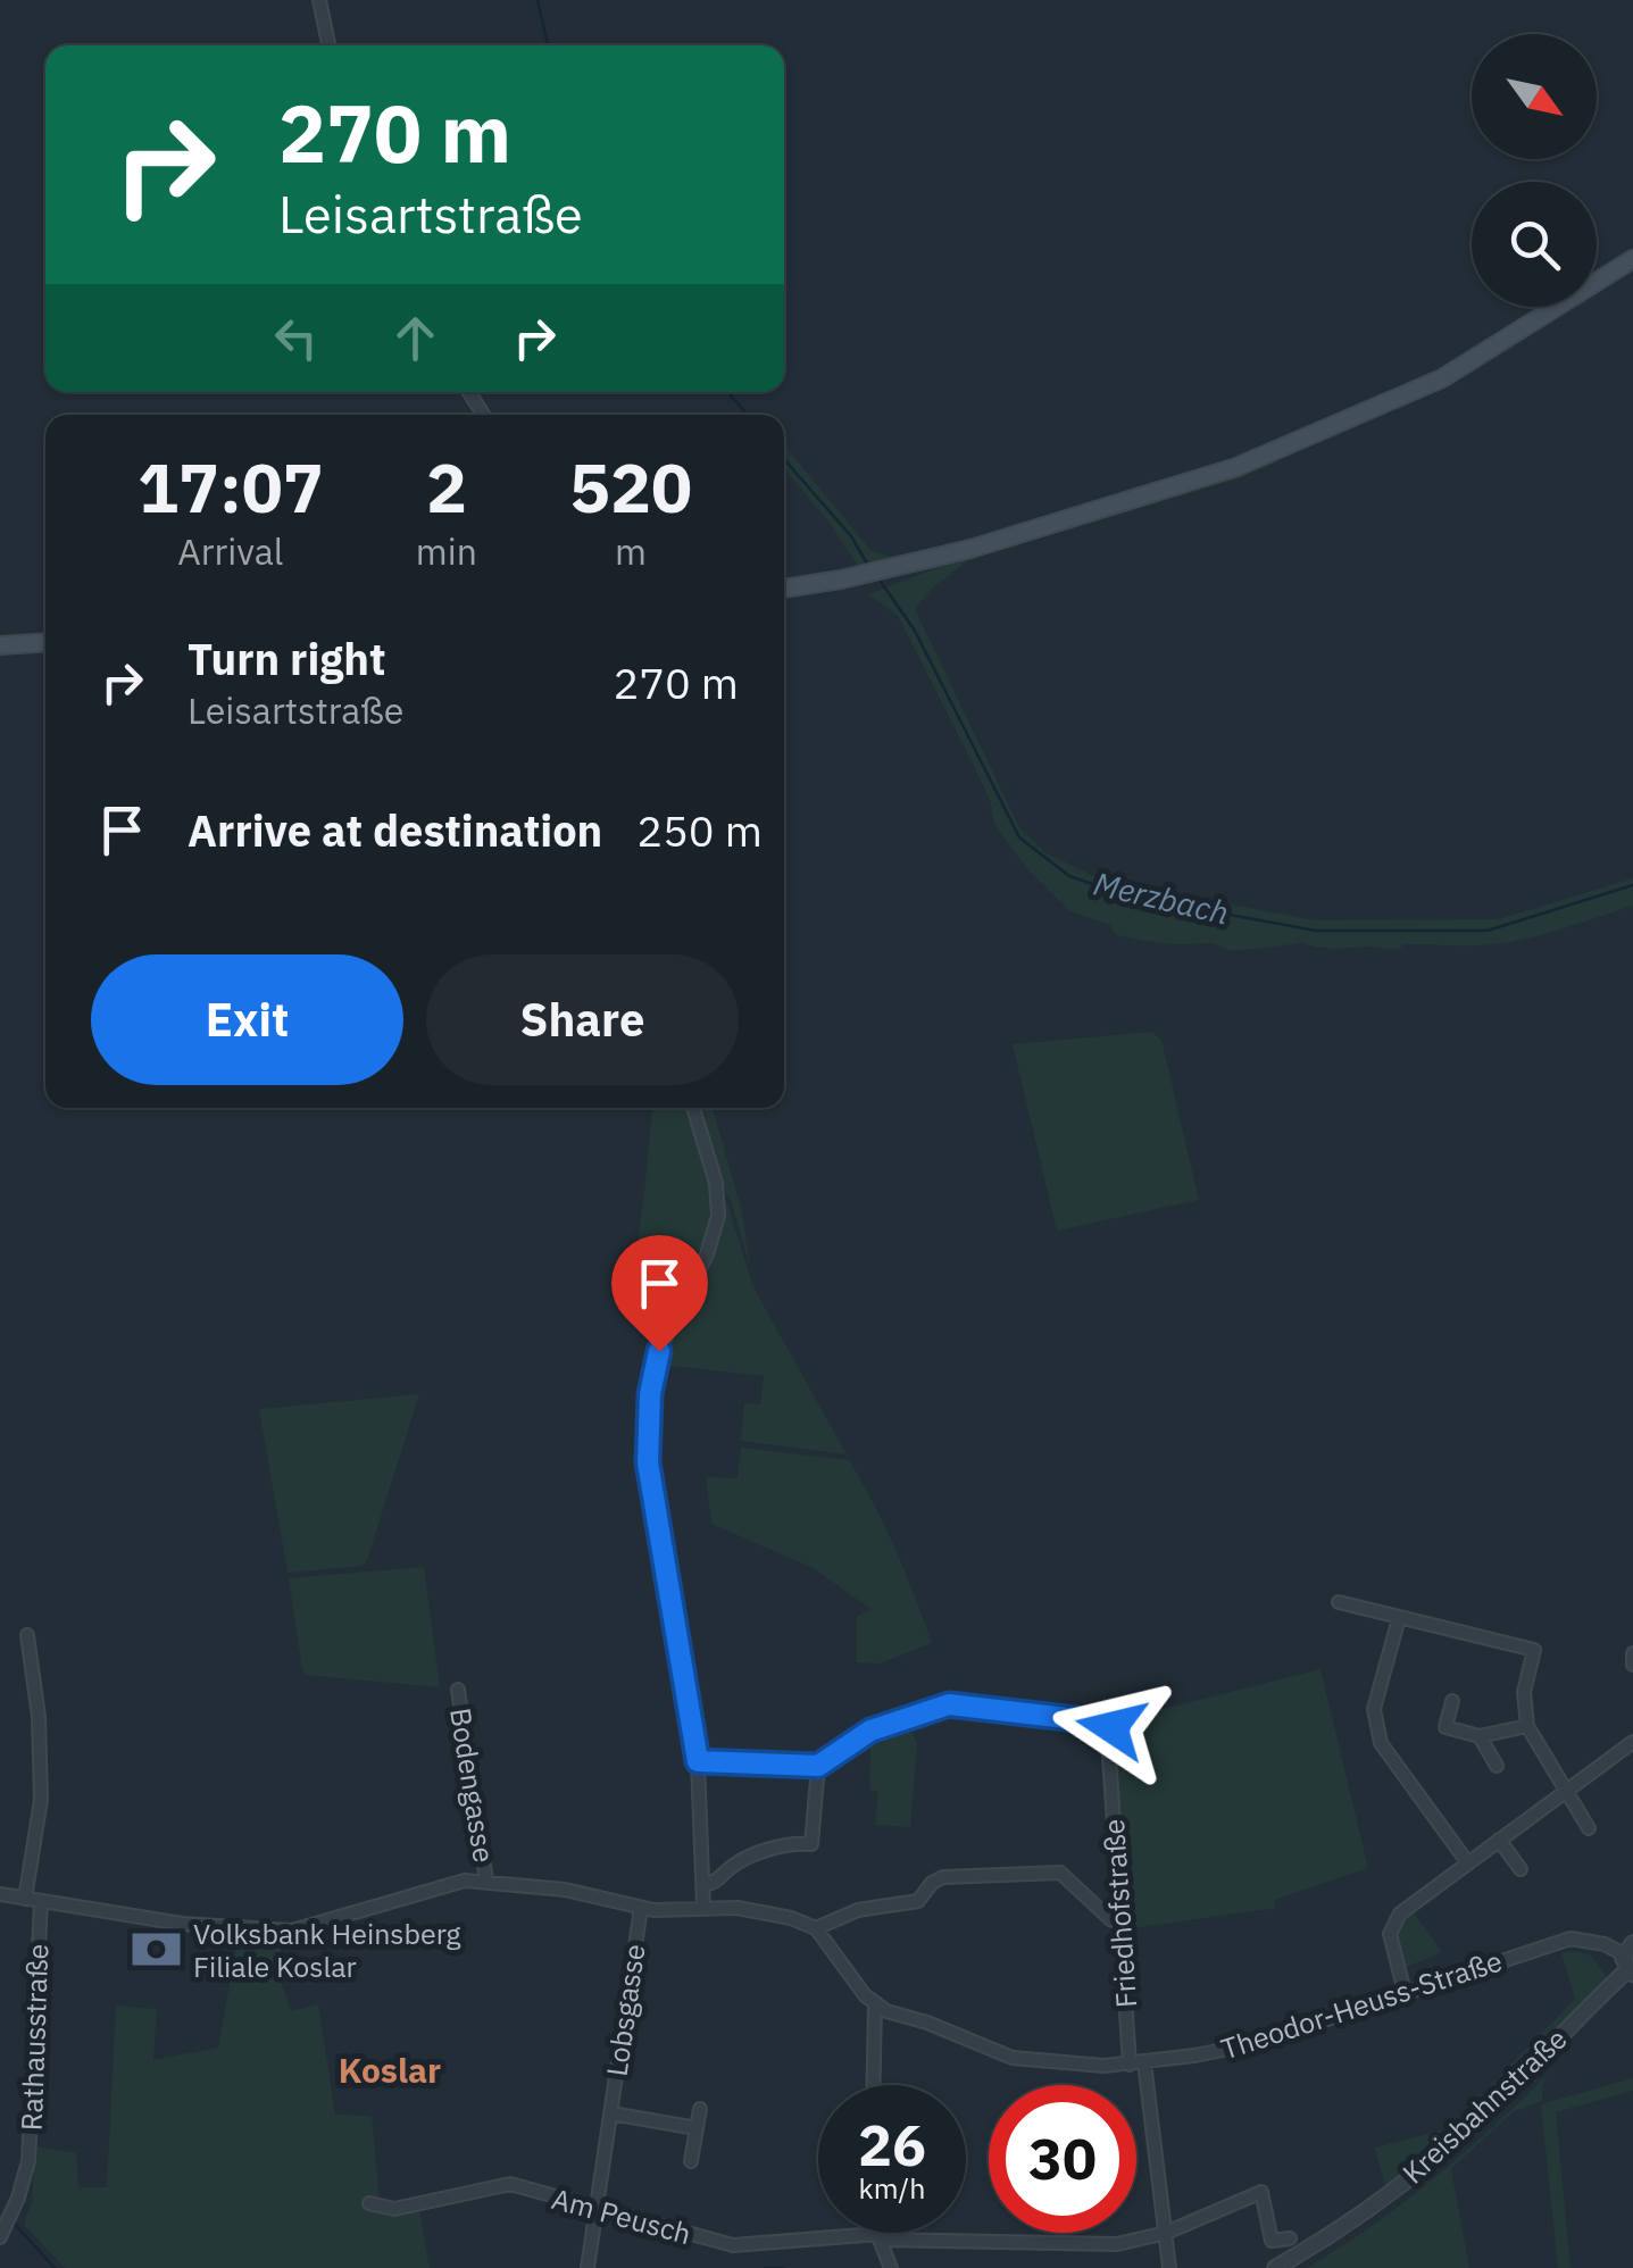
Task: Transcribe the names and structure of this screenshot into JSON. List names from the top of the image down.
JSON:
{
  "streets": {
    "street": [
      "Bodengasse",
      "Friedhofstraße",
      "Theodor-Heuss-Straße",
      "Lobsgasse",
      "Rathausstraße",
      "Kreisbahnstraße",
      "Am Peusch"
    ]
  },
  "crossings": [
    ["Friedhofstraße", "Theodor-Heuss-Straße"],
    ["Theodor-Heuss-Straße", "Kreisbahnstraße"],
    ["Lobsgasse", "Am Peusch"]
  ],
  "districts": ["Koslar"],
  "water": ["Merzbach"],
  "places": {
    "bank": ["Volksbank Heinsberg Filiale Koslar"]
  },
  "north": "bottom right",
  "page": {
    "turn": ["270 m", "Leisartstraße"],
    "eta": [
      "17:07",
      "Arrival",
      "2",
      "min",
      "520",
      "m"
    ],
    "list": [
      {
        "name": "Turn right",
        "note": "Leisartstraße",
        "value": "270 m"
      },
      {
        "name": "Arrive at destination",
        "value": "250 m"
      }
    ],
    "buttons": ["Exit", "Share"],
    "speed": "26 km/h",
    "limit": "30"
  }
}
